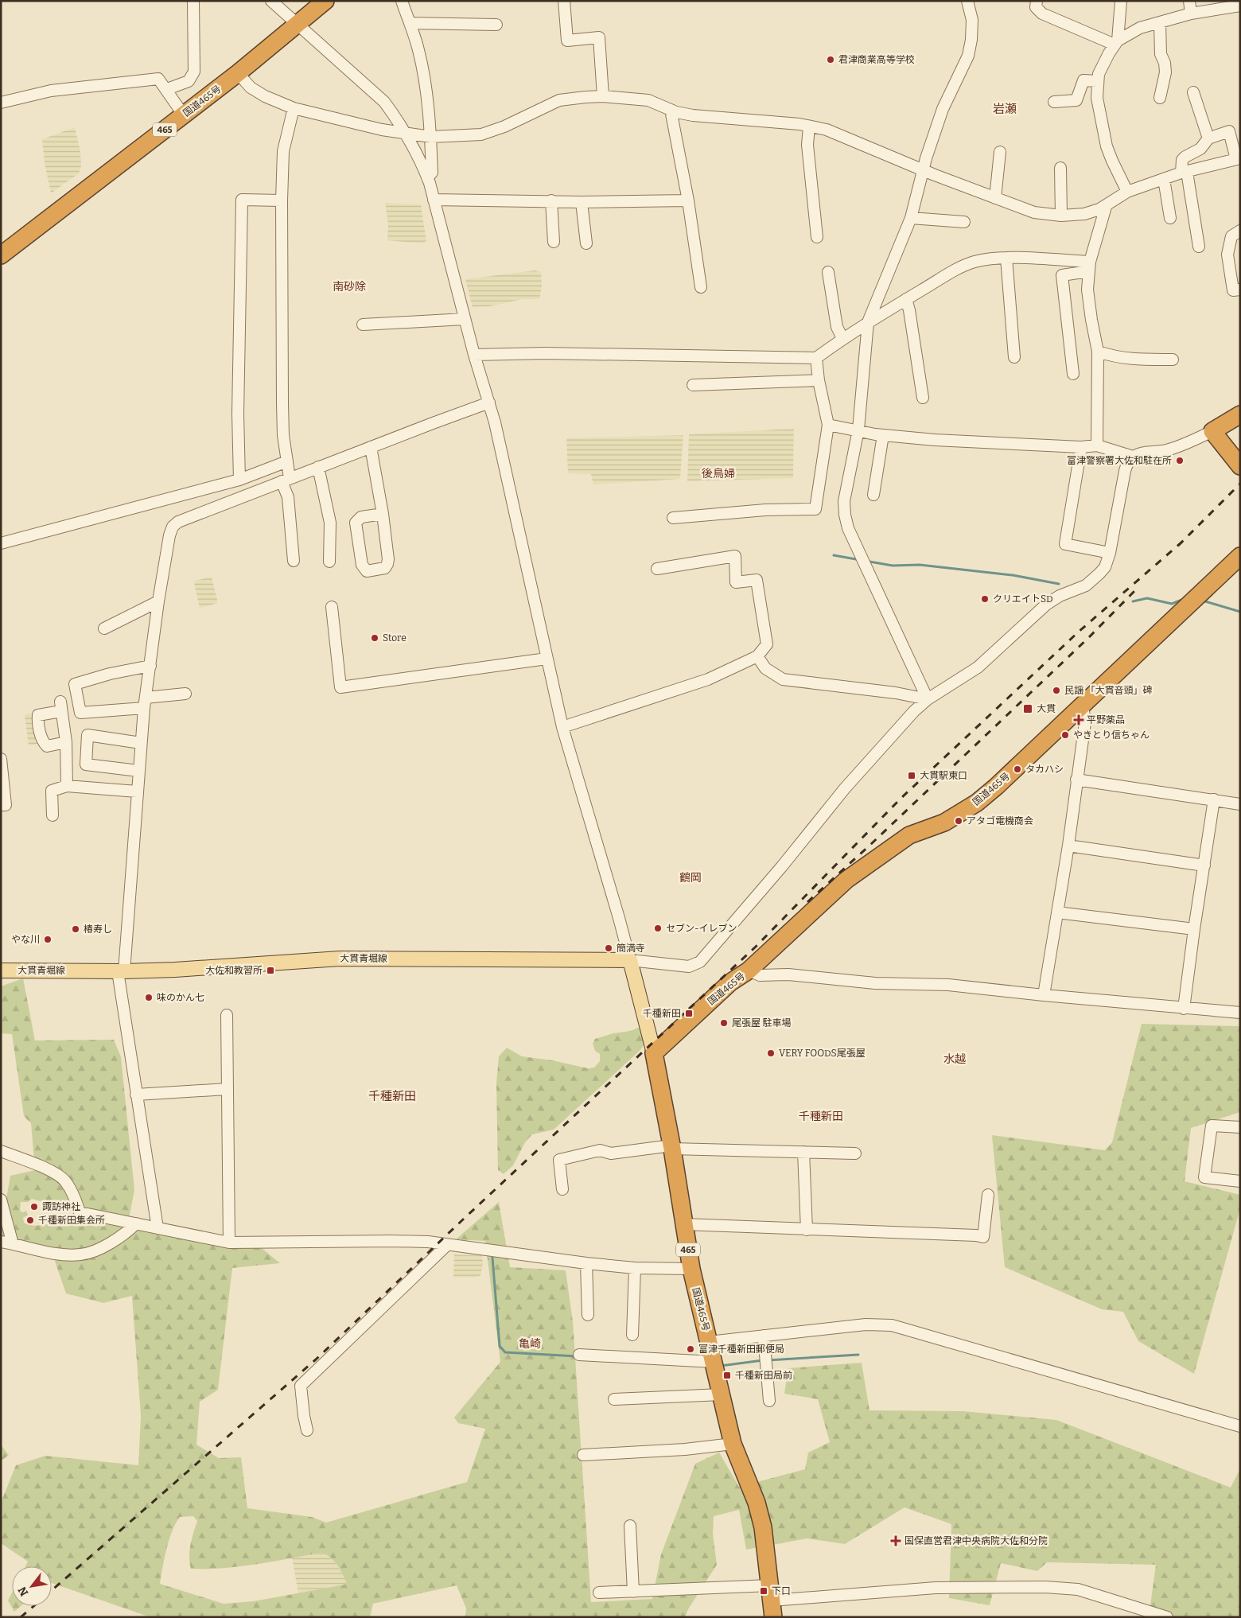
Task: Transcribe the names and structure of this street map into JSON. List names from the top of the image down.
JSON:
{
  "streets": {
    "highway": ["国道465号", "465"],
    "main road": ["大貫青堀線"]
  },
  "districts": [
    "岩瀬",
    "南砂除",
    "後鳥婦",
    "鶴岡",
    "水越",
    "千種新田",
    "千種新田",
    "亀崎"
  ],
  "places": {
    "other": [
      "君津商業高等学校",
      "富津警察署大佐和駐在所",
      "クリエイトSD",
      "Store",
      "民謡 「大貫音頭」碑",
      "やきとり信ちゃん",
      "タカハシ",
      "アタゴ電機商会",
      "セブン-イレブン",
      "椿寿し",
      "やな川",
      "簡満寺",
      "味のかん七",
      "尾張屋 駐車場",
      "VERY FOODS尾張屋",
      "諏訪神社",
      "千種新田集会所",
      "富津千種新田郵便局"
    ],
    "transit": [
      "大貫",
      "大貫駅東口",
      "大佐和教習所",
      "千種新田",
      "千種新田局前",
      "下口"
    ],
    "health": ["平野薬品", "国保直営君津中央病院大佐和分院"]
  },
  "north": "bottom left"
}
